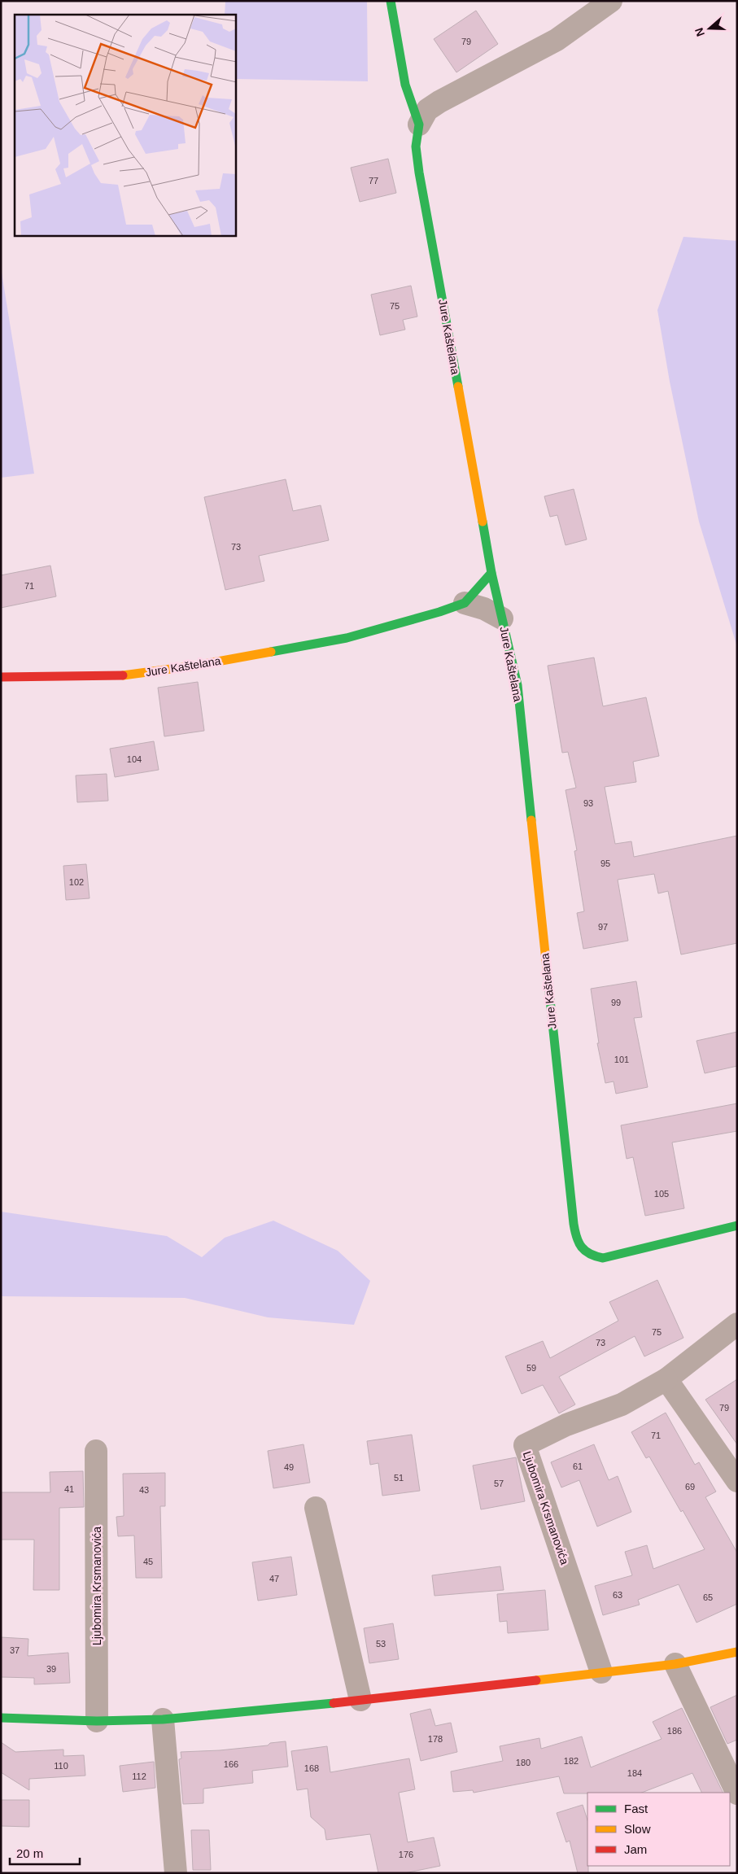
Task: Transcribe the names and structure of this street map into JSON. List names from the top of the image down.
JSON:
{
  "streets": {
    "street": ["Jure Kaštelana", "Ljubomira Krsmanovića"]
  },
  "house_numbers": [
    "79",
    "77",
    "75",
    "73",
    "71",
    "104",
    "93",
    "95",
    "102",
    "97",
    "99",
    "101",
    "105",
    "75",
    "73",
    "59",
    "79",
    "71",
    "61",
    "49",
    "51",
    "57",
    "69",
    "41",
    "43",
    "45",
    "47",
    "63",
    "65",
    "53",
    "37",
    "39",
    "186",
    "178",
    "182",
    "180",
    "166",
    "110",
    "168",
    "184",
    "112",
    "176"
  ],
  "legend": ["Fast", "Slow", "Jam"],
  "scale_bar": "20 m",
  "north": "left"
}
